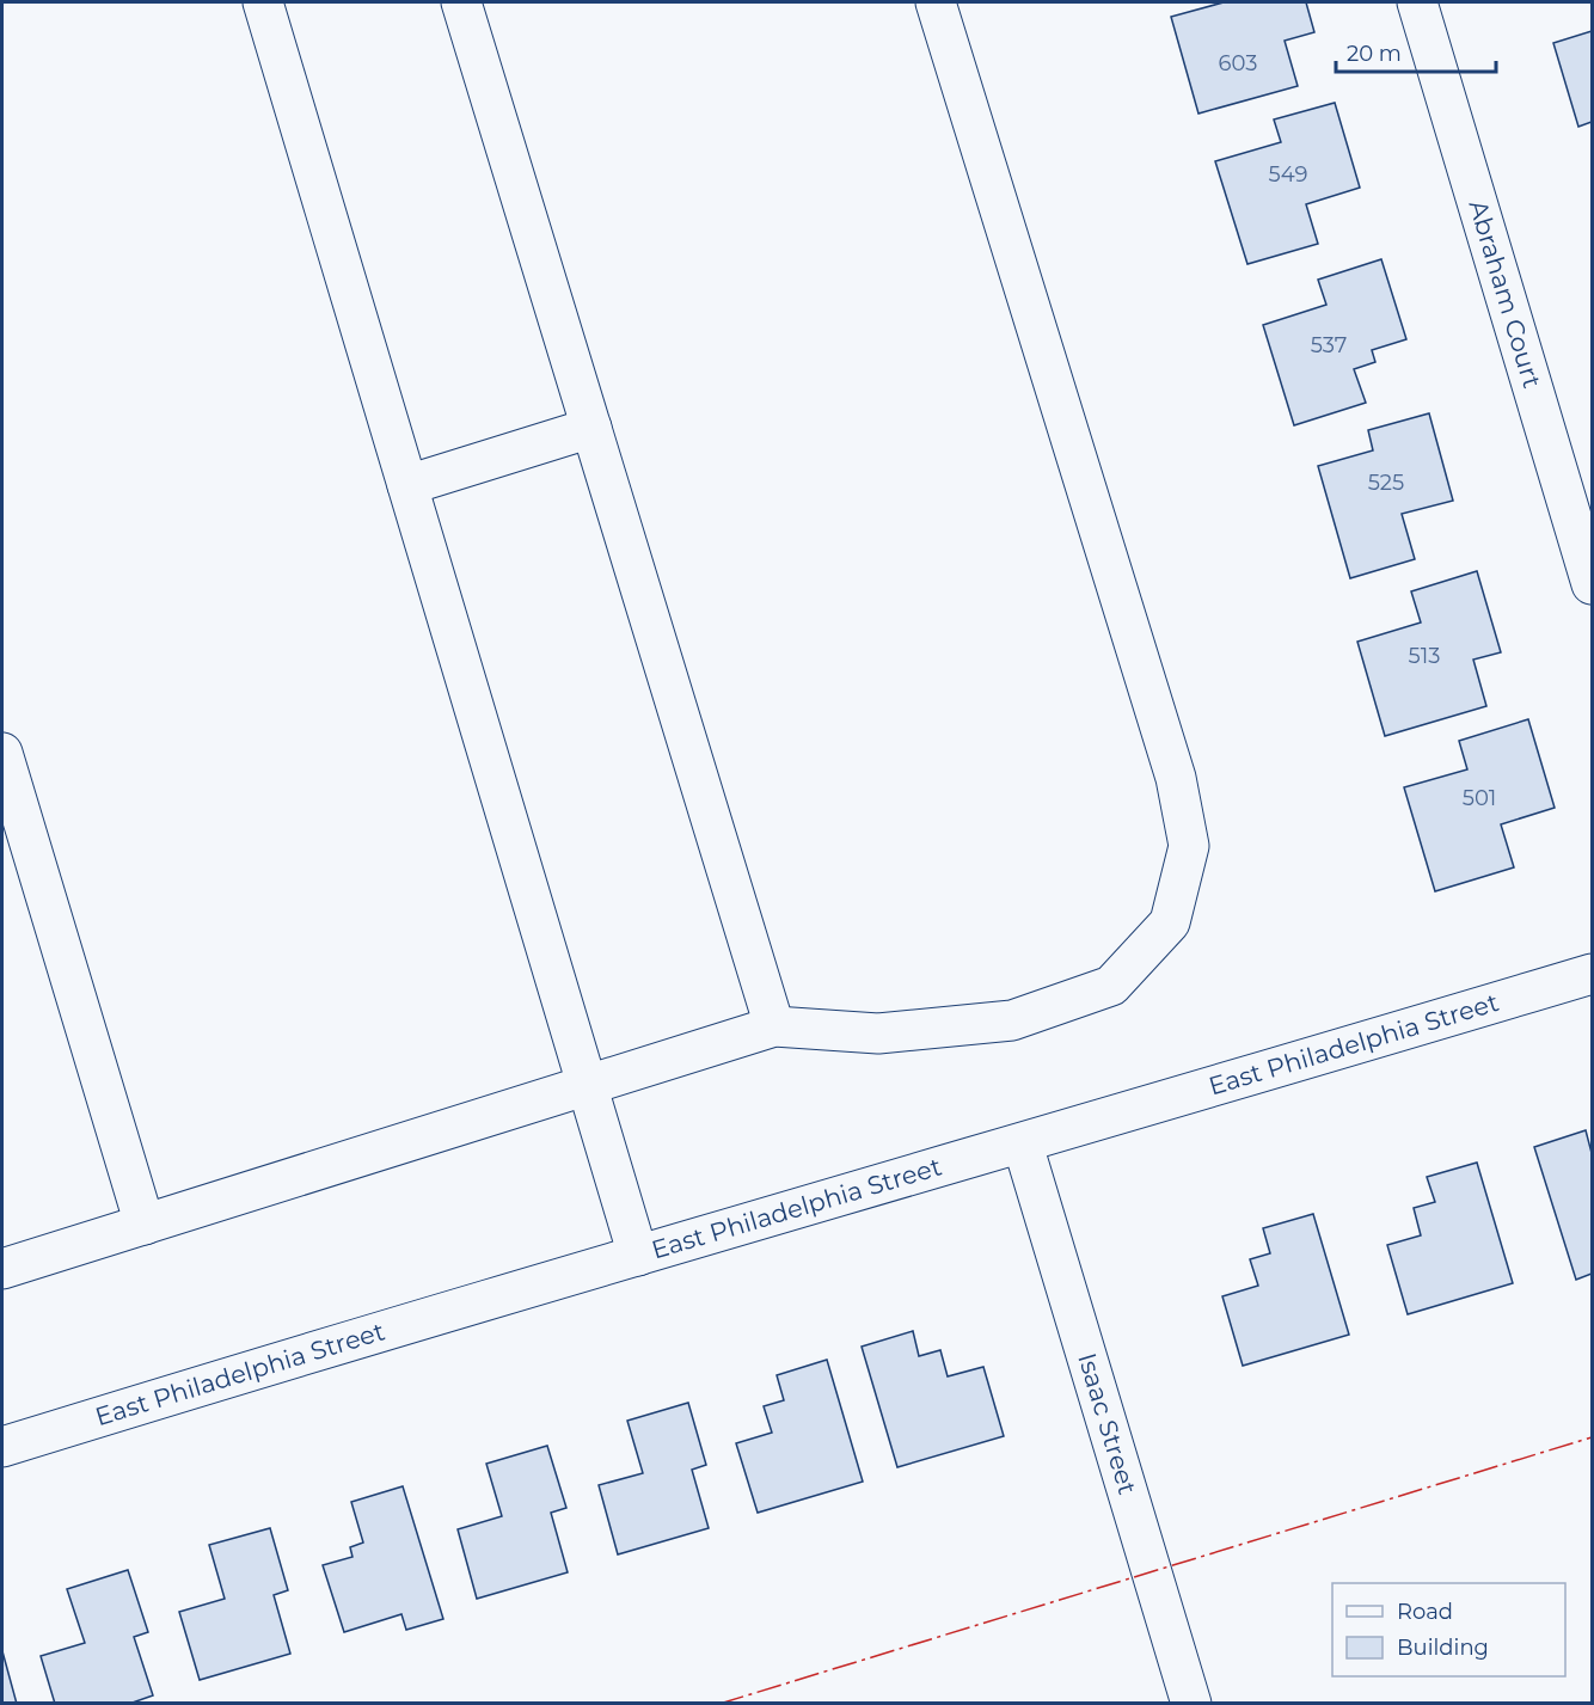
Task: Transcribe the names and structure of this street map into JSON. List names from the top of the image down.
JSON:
{
  "streets": {
    "street": ["Abraham Court", "East Philadelphia Street", "Isaac Street"]
  },
  "crossings": [
    ["East Philadelphia Street", "Isaac Street"]
  ],
  "house_numbers": [
    "603",
    "549",
    "537",
    "525",
    "513",
    "501"
  ],
  "legend": ["Road", "Building"],
  "scale_bar": "20 m"
}
